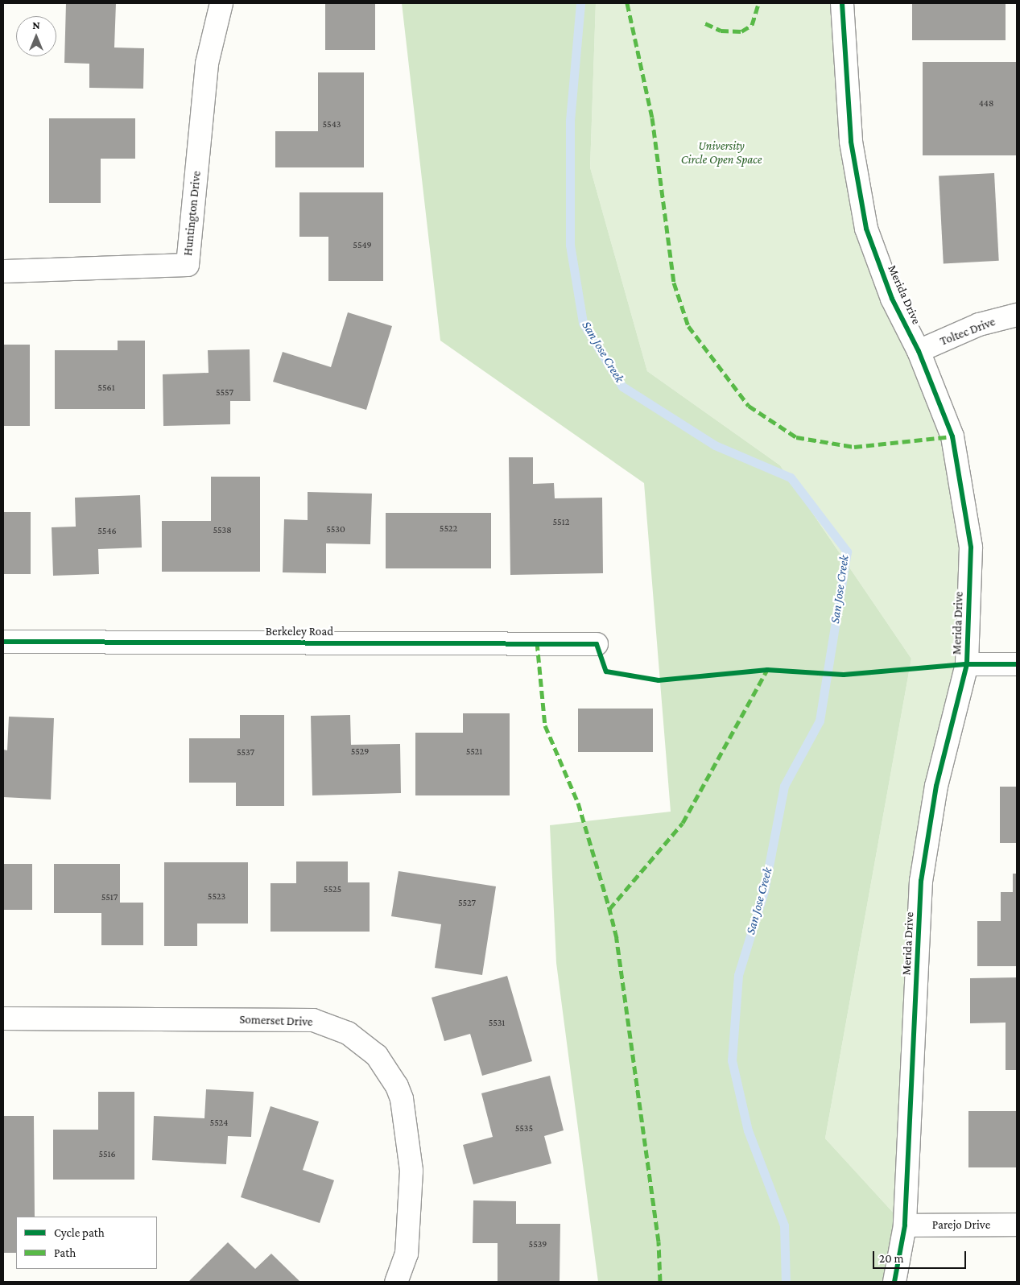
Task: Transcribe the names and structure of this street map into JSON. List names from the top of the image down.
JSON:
{
  "streets": {
    "street": [
      "Huntington Drive",
      "Merida Drive",
      "Toltec Drive",
      "Berkeley Road",
      "Somerset Drive",
      "Parejo Drive"
    ]
  },
  "crossings": [
    ["Merida Drive", "Toltec Drive"],
    ["Merida Drive", "Parejo Drive"]
  ],
  "water": ["San Jose Creek"],
  "parks": ["University Circle Open Space"],
  "house_numbers": [
    "448",
    "5543",
    "5549",
    "5561",
    "5557",
    "5512",
    "5522",
    "5530",
    "5538",
    "5546",
    "5529",
    "5521",
    "5537",
    "5525",
    "5523",
    "5517",
    "5527",
    "5531",
    "5524",
    "5535",
    "5516",
    "5539"
  ],
  "legend": ["Cycle path", "Path"],
  "scale_bar": "20 m",
  "north": "top"
}
